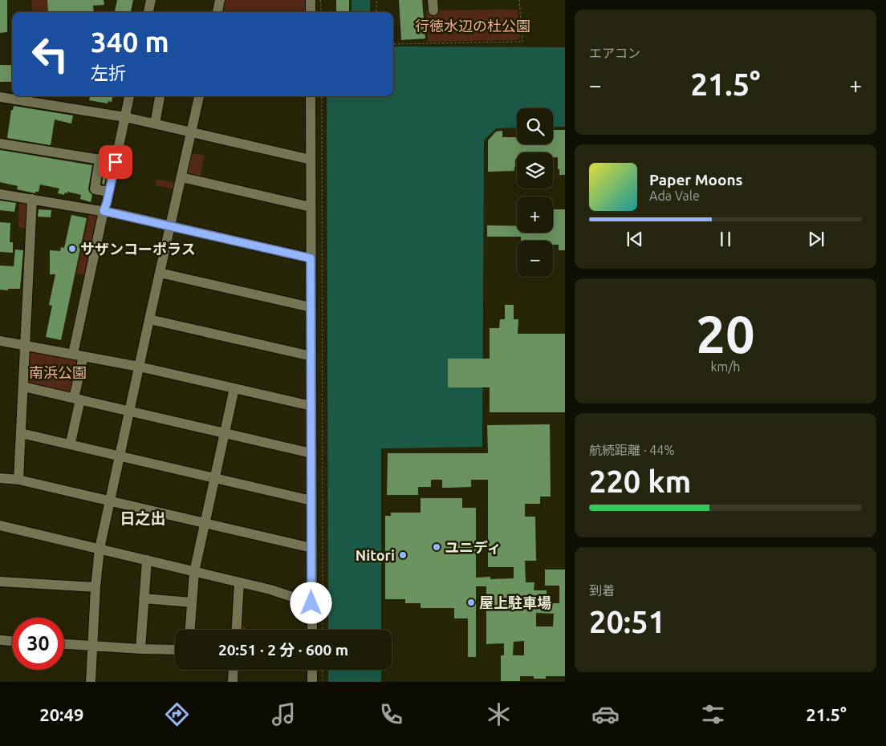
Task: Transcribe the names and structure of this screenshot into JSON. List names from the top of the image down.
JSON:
{
  "districts": ["日之出"],
  "parks": ["行徳水辺の杜公園", "南浜公園"],
  "places": [
    "サザンコーポラス",
    "ユニディ",
    "Nitori",
    "屋上駐車場"
  ],
  "page": {
    "tile": [
      "エアコン",
      ["20", "km/h"],
      ["航続距離 · 44%", "220 km"],
      ["到着", "20:51"]
    ],
    "turn": ["340 m", "左折"],
    "heat": ["−", "21.5°", "+"],
    "map_buttons": ["+", "−"],
    "song": ["Paper Moons", "Ada Vale"],
    "limit": "30",
    "trip": "20:51 · 2 分 · 600 m",
    "tabs": ["20:49", "21.5°"]
  }
}
